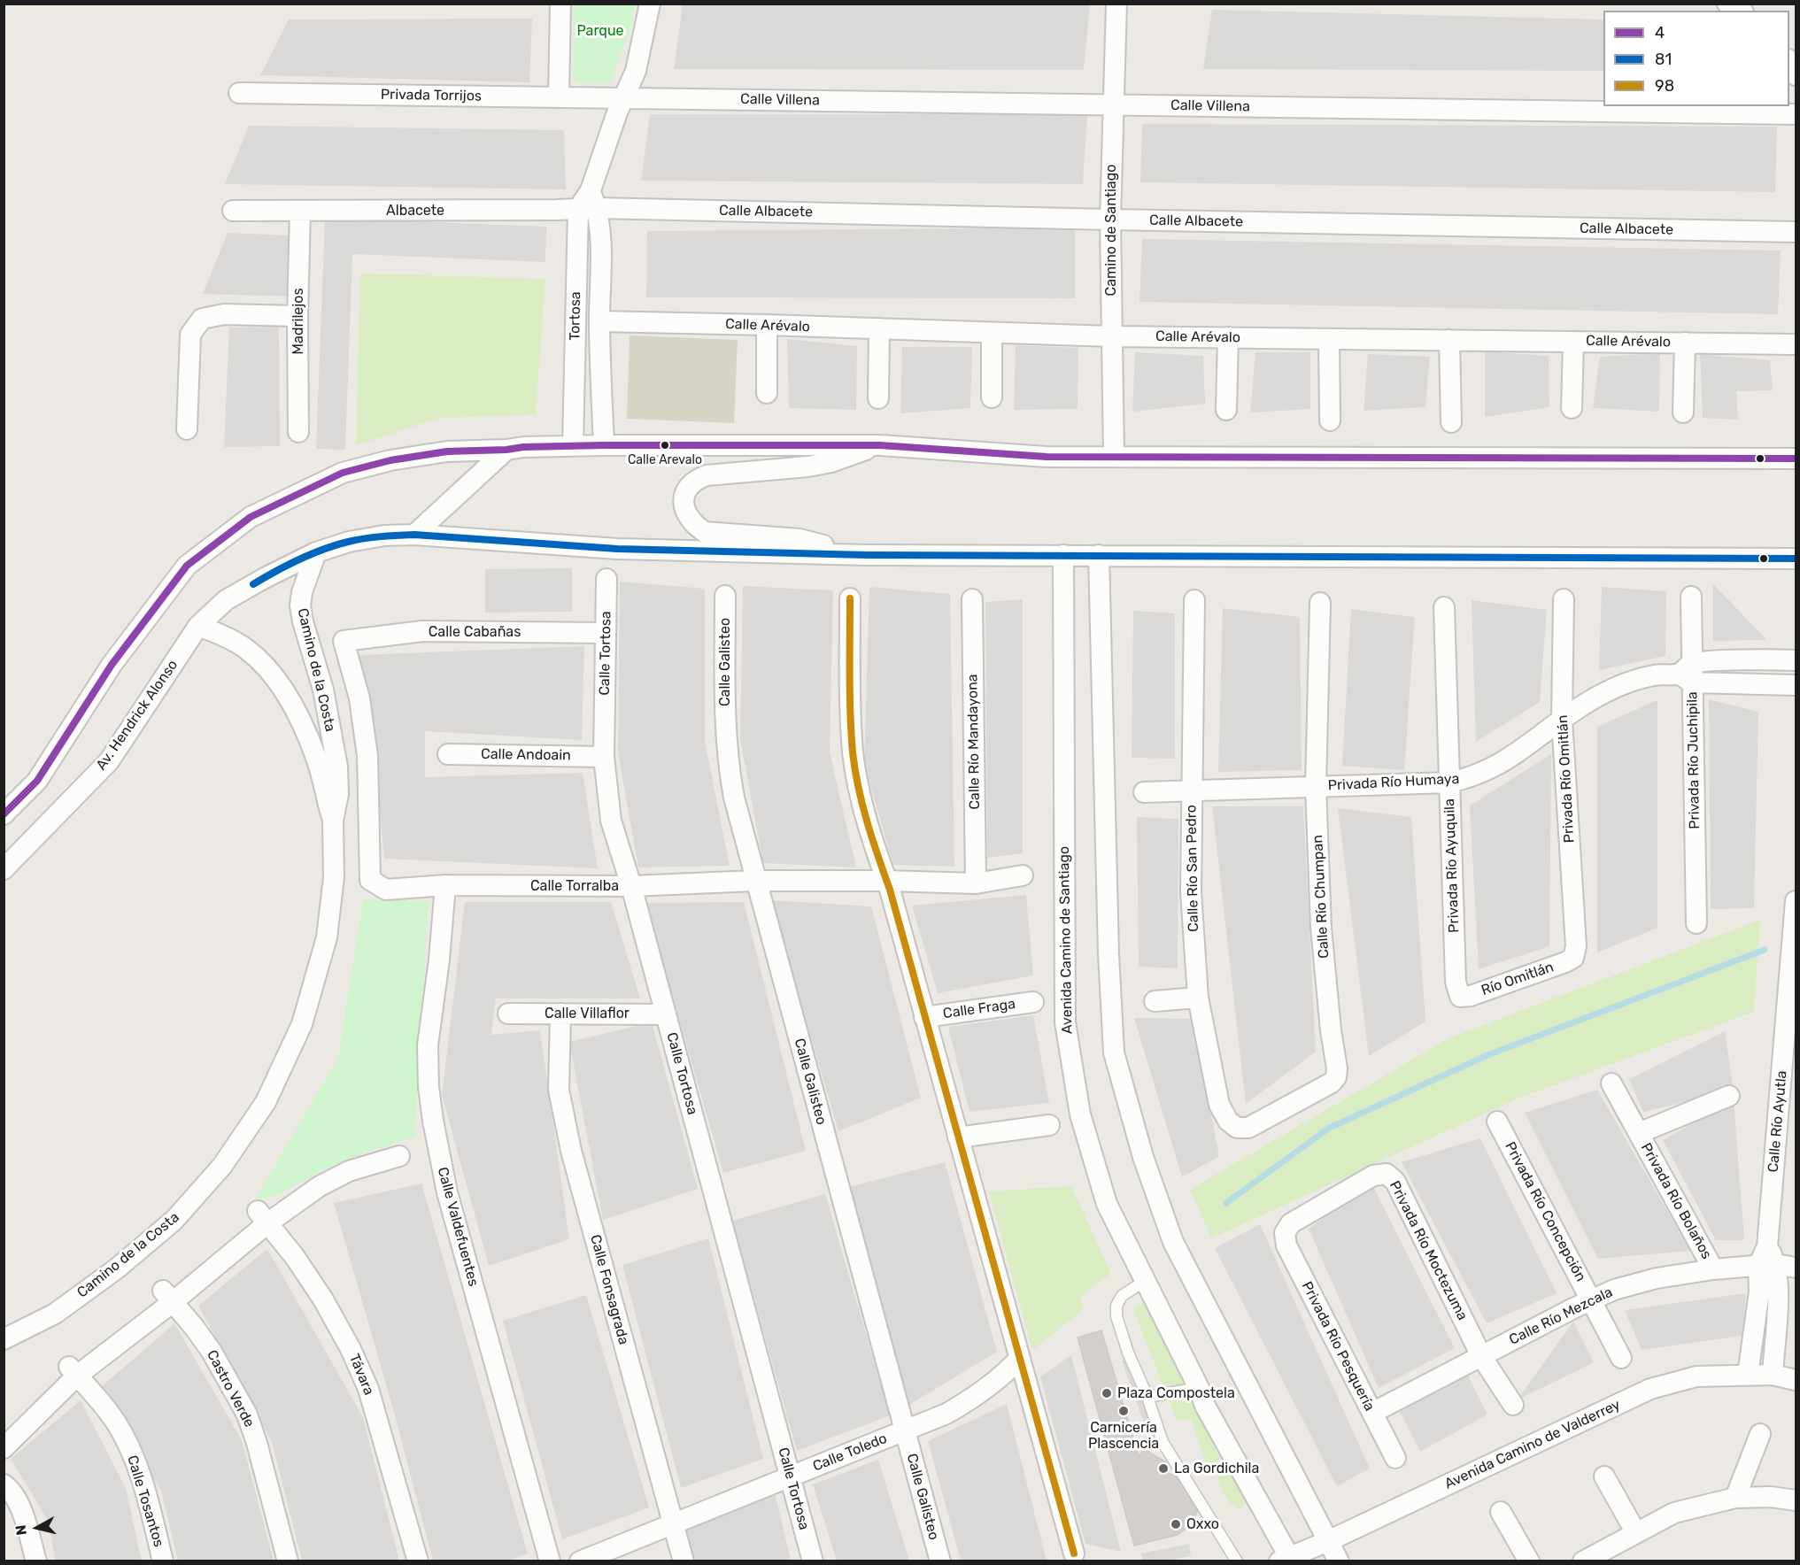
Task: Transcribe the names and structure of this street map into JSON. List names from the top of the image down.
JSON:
{
  "streets": {
    "street": [
      "Privada Torrijos",
      "Calle Villena",
      "Albacete",
      "Calle Albacete",
      "Camino de Santiago",
      "Tortosa",
      "Madrilejos",
      "Calle Arévalo",
      "Calle Cabañas",
      "Calle Tortosa",
      "Calle Galisteo",
      "Camino de la Costa",
      "Av. Hendrick Alonso",
      "Calle Río Mandayona",
      "Calle Andoain",
      "Privada Río Juchipila",
      "Privada Río Omitlán",
      "Privada Río Humaya",
      "Privada Río Ayuquila",
      "Calle Río San Pedro",
      "Calle Torralba",
      "Calle Río Chumpan",
      "Avenida Camino de Santiago",
      "Río Omitlán",
      "Calle Fraga",
      "Calle Villaflor",
      "Calle Río Ayutla",
      "Privada Río Bolaños",
      "Privada Río Concepción",
      "Calle Valdefuentes",
      "Privada Río Moctezuma",
      "Calle Fonsagrada",
      "Calle Río Mezcala",
      "Privada Río Pesquería",
      "Távara",
      "Castro Verde",
      "Avenida Camino de Valderrey",
      "Calle Toledo",
      "Calle Tosantos"
    ]
  },
  "crossings": [
    ["Privada Torrijos", "Calle Villena"],
    ["Privada Torrijos", "Tortosa"],
    ["Calle Villena", "Camino de Santiago"],
    ["Calle Villena", "Tortosa"],
    ["Albacete", "Calle Albacete"],
    ["Albacete", "Tortosa"],
    ["Albacete", "Madrilejos"],
    ["Calle Albacete", "Camino de Santiago"],
    ["Calle Albacete", "Tortosa"],
    ["Camino de Santiago", "Calle Arévalo"],
    ["Tortosa", "Calle Arévalo"],
    ["Calle Cabañas", "Calle Tortosa"],
    ["Calle Cabañas", "Calle Torralba"],
    ["Calle Tortosa", "Calle Andoain"],
    ["Calle Tortosa", "Calle Torralba"],
    ["Calle Tortosa", "Calle Villaflor"],
    ["Calle Tortosa", "Calle Toledo"],
    ["Calle Galisteo", "Calle Torralba"],
    ["Calle Galisteo", "Calle Toledo"],
    ["Camino de la Costa", "Av. Hendrick Alonso"],
    ["Calle Río Mandayona", "Calle Torralba"],
    ["Privada Río Juchipila", "Privada Río Humaya"],
    ["Privada Río Omitlán", "Privada Río Humaya"],
    ["Privada Río Omitlán", "Río Omitlán"],
    ["Privada Río Humaya", "Privada Río Ayuquila"],
    ["Privada Río Humaya", "Calle Río San Pedro"],
    ["Privada Río Humaya", "Calle Río Chumpan"],
    ["Privada Río Ayuquila", "Río Omitlán"],
    ["Calle Río San Pedro", "Calle Río Chumpan"],
    ["Calle Torralba", "Calle Valdefuentes"],
    ["Avenida Camino de Santiago", "Avenida Camino de Valderrey"],
    ["Calle Villaflor", "Calle Fonsagrada"],
    ["Calle Río Ayutla", "Calle Río Mezcala"],
    ["Calle Río Ayutla", "Avenida Camino de Valderrey"],
    ["Privada Río Bolaños", "Calle Río Mezcala"],
    ["Privada Río Concepción", "Calle Río Mezcala"],
    ["Privada Río Moctezuma", "Calle Río Mezcala"],
    ["Privada Río Moctezuma", "Privada Río Pesquería"],
    ["Calle Fonsagrada", "Calle Toledo"],
    ["Calle Río Mezcala", "Privada Río Pesquería"]
  ],
  "parks": ["Parque"],
  "places": [
    "Calle Arevalo",
    "Plaza Compostela",
    "Carnicería Plascencia",
    "La Gordichila",
    "Oxxo"
  ],
  "lines": ["transit line 4", "transit line 81", "transit line 98"],
  "legend": ["4", "81", "98"],
  "north": "left"
}
